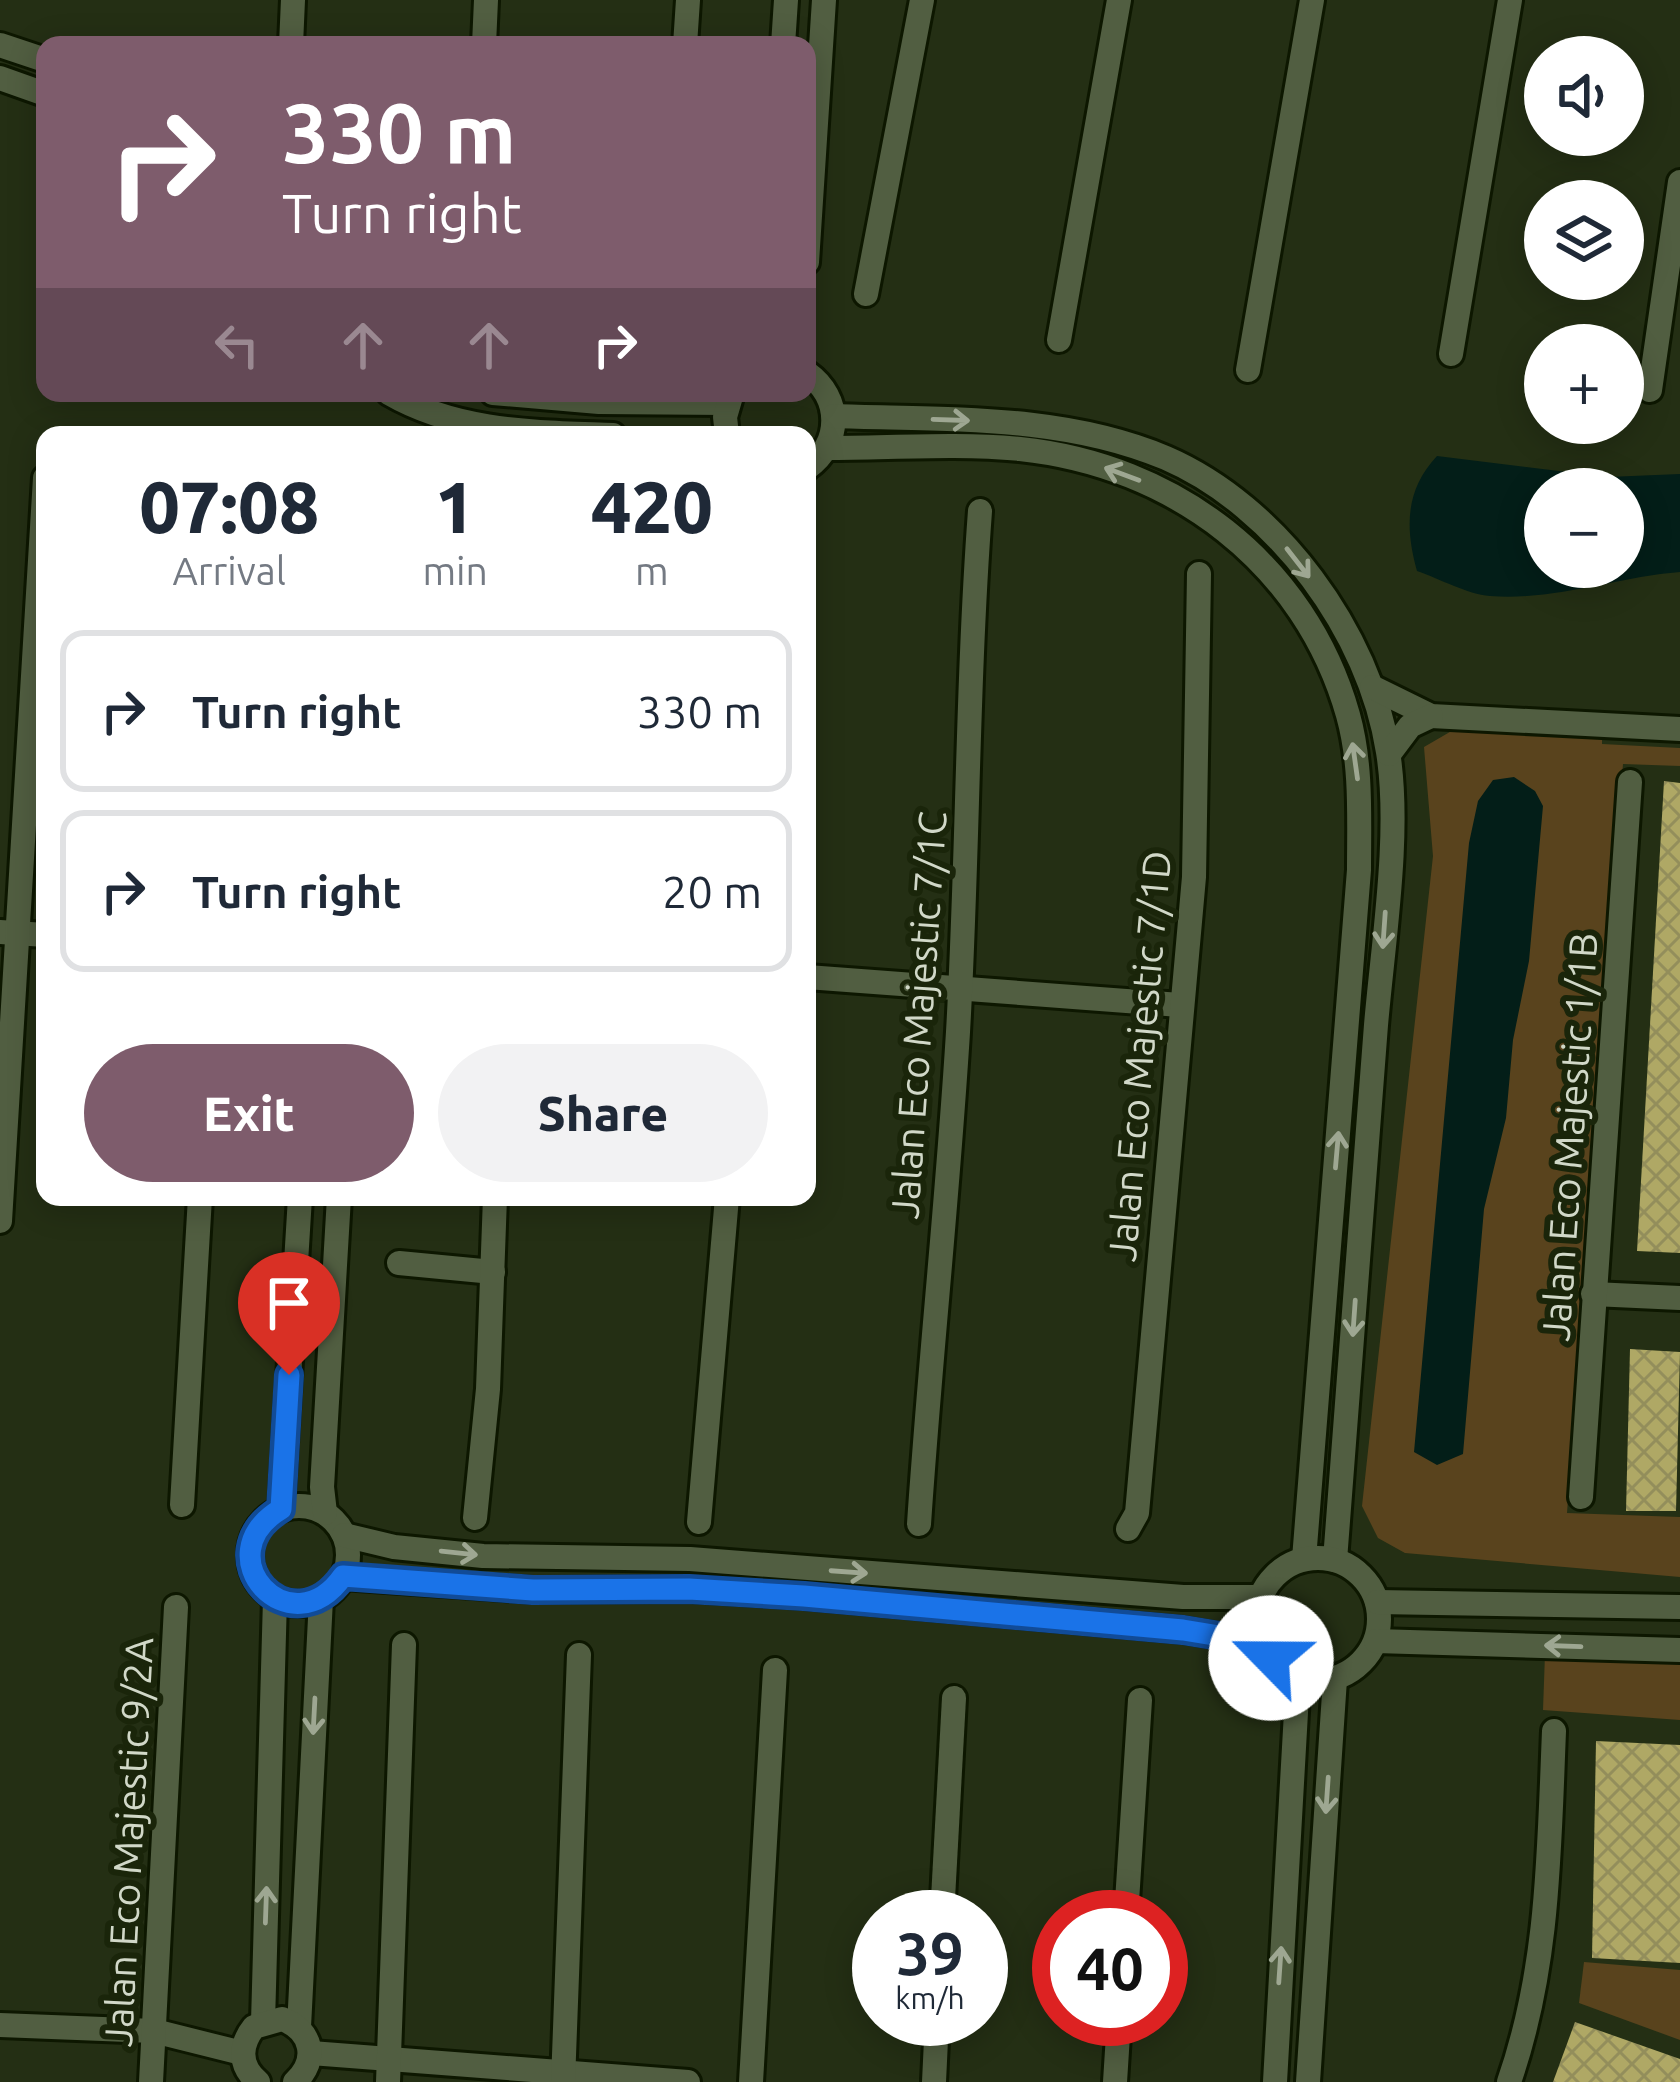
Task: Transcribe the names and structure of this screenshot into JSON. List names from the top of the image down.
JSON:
{
  "streets": {
    "street": [
      "Jalan Eco Majestic 7/1C",
      "Jalan Eco Majestic 7/1D",
      "Jalan Eco Majestic 1/1B",
      "Jalan Eco Majestic 9/2A"
    ]
  },
  "page": {
    "map_buttons": ["+", "−"],
    "turn": ["330 m", "Turn right"],
    "eta": [
      "07:08",
      "Arrival",
      "1",
      "min",
      "420",
      "m"
    ],
    "list": [
      {
        "name": "Turn right",
        "value": "330 m"
      },
      {
        "name": "Turn right",
        "value": "20 m"
      }
    ],
    "buttons": ["Exit", "Share"],
    "speed": "39 km/h",
    "limit": "40"
  }
}
